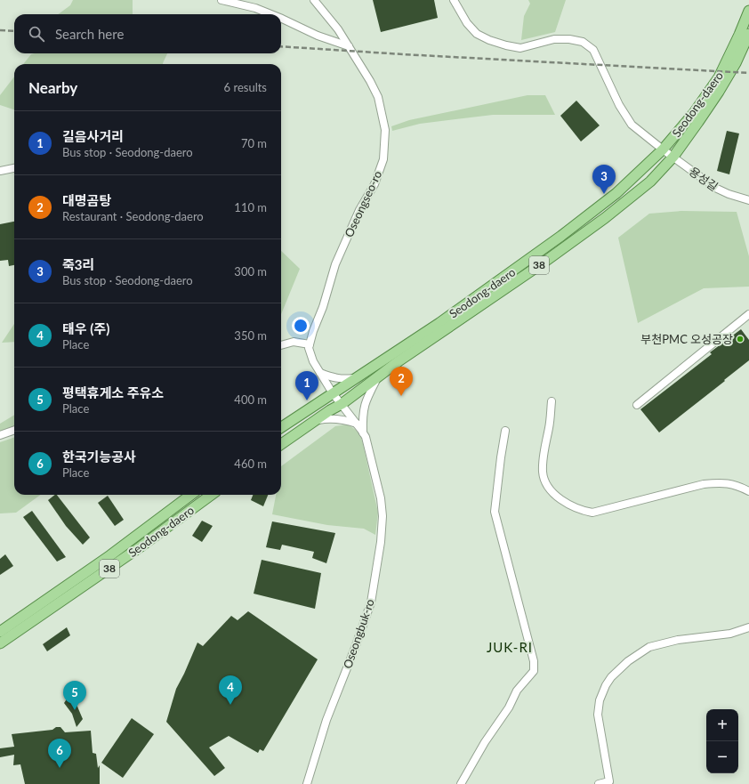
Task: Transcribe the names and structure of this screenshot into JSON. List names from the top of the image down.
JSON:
{
  "streets": {
    "main road": ["Seodong-daero", "38"],
    "street": ["용성길", "Oseongseo-ro", "Oseongbuk-ro"]
  },
  "crossings": [
    ["Seodong-daero", "용성길"]
  ],
  "districts": ["JUK-RI"],
  "places": ["부천PMC 오성공장"],
  "page": {
    "search": "Search here",
    "heading": ["Nearby", "6 results"],
    "list": [
      {
        "mark": "1",
        "name": "길음사거리",
        "note": "Bus stop · Seodong-daero",
        "value": "70 m"
      },
      {
        "mark": "2",
        "name": "대명곰탕",
        "note": "Restaurant · Seodong-daero",
        "value": "110 m"
      },
      {
        "mark": "3",
        "name": "죽3리",
        "note": "Bus stop · Seodong-daero",
        "value": "300 m"
      },
      {
        "mark": "4",
        "name": "태우 (주)",
        "note": "Place",
        "value": "350 m"
      },
      {
        "mark": "5",
        "name": "평택휴게소 주유소",
        "note": "Place",
        "value": "400 m"
      },
      {
        "mark": "6",
        "name": "한국기능공사",
        "note": "Place",
        "value": "460 m"
      }
    ],
    "pins": [
      "3",
      "2",
      "1",
      "4",
      "5",
      "6"
    ],
    "map_buttons": ["+", "−"]
  }
}
